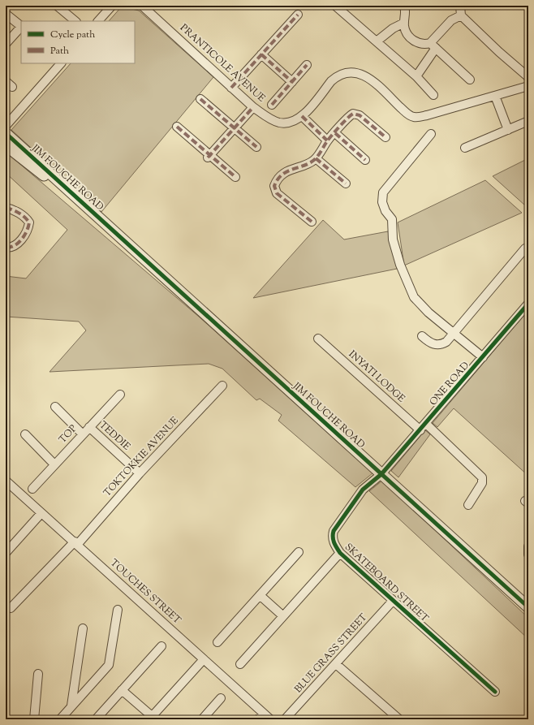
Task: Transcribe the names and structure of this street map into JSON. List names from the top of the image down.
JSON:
{
  "streets": {
    "street": [
      "PRANTICOLE AVENUE",
      "JIM FOUCHE ROAD",
      "INYATI LODGE",
      "ONE ROAD",
      "TOP",
      "TEDDIE",
      "TOKTOKKIE AVENUE",
      "SKATEBOARD STREET",
      "TOUCHES STREET",
      "BLUE GRASS STREET"
    ]
  },
  "crossings": [
    ["JIM FOUCHE ROAD", "ONE ROAD"],
    ["JIM FOUCHE ROAD", "SKATEBOARD STREET"],
    ["INYATI LODGE", "ONE ROAD"],
    ["ONE ROAD", "SKATEBOARD STREET"],
    ["TOP", "TEDDIE"],
    ["TEDDIE", "TOKTOKKIE AVENUE"],
    ["TOKTOKKIE AVENUE", "TOUCHES STREET"],
    ["SKATEBOARD STREET", "BLUE GRASS STREET"]
  ],
  "legend": ["Cycle path", "Path"]
}
